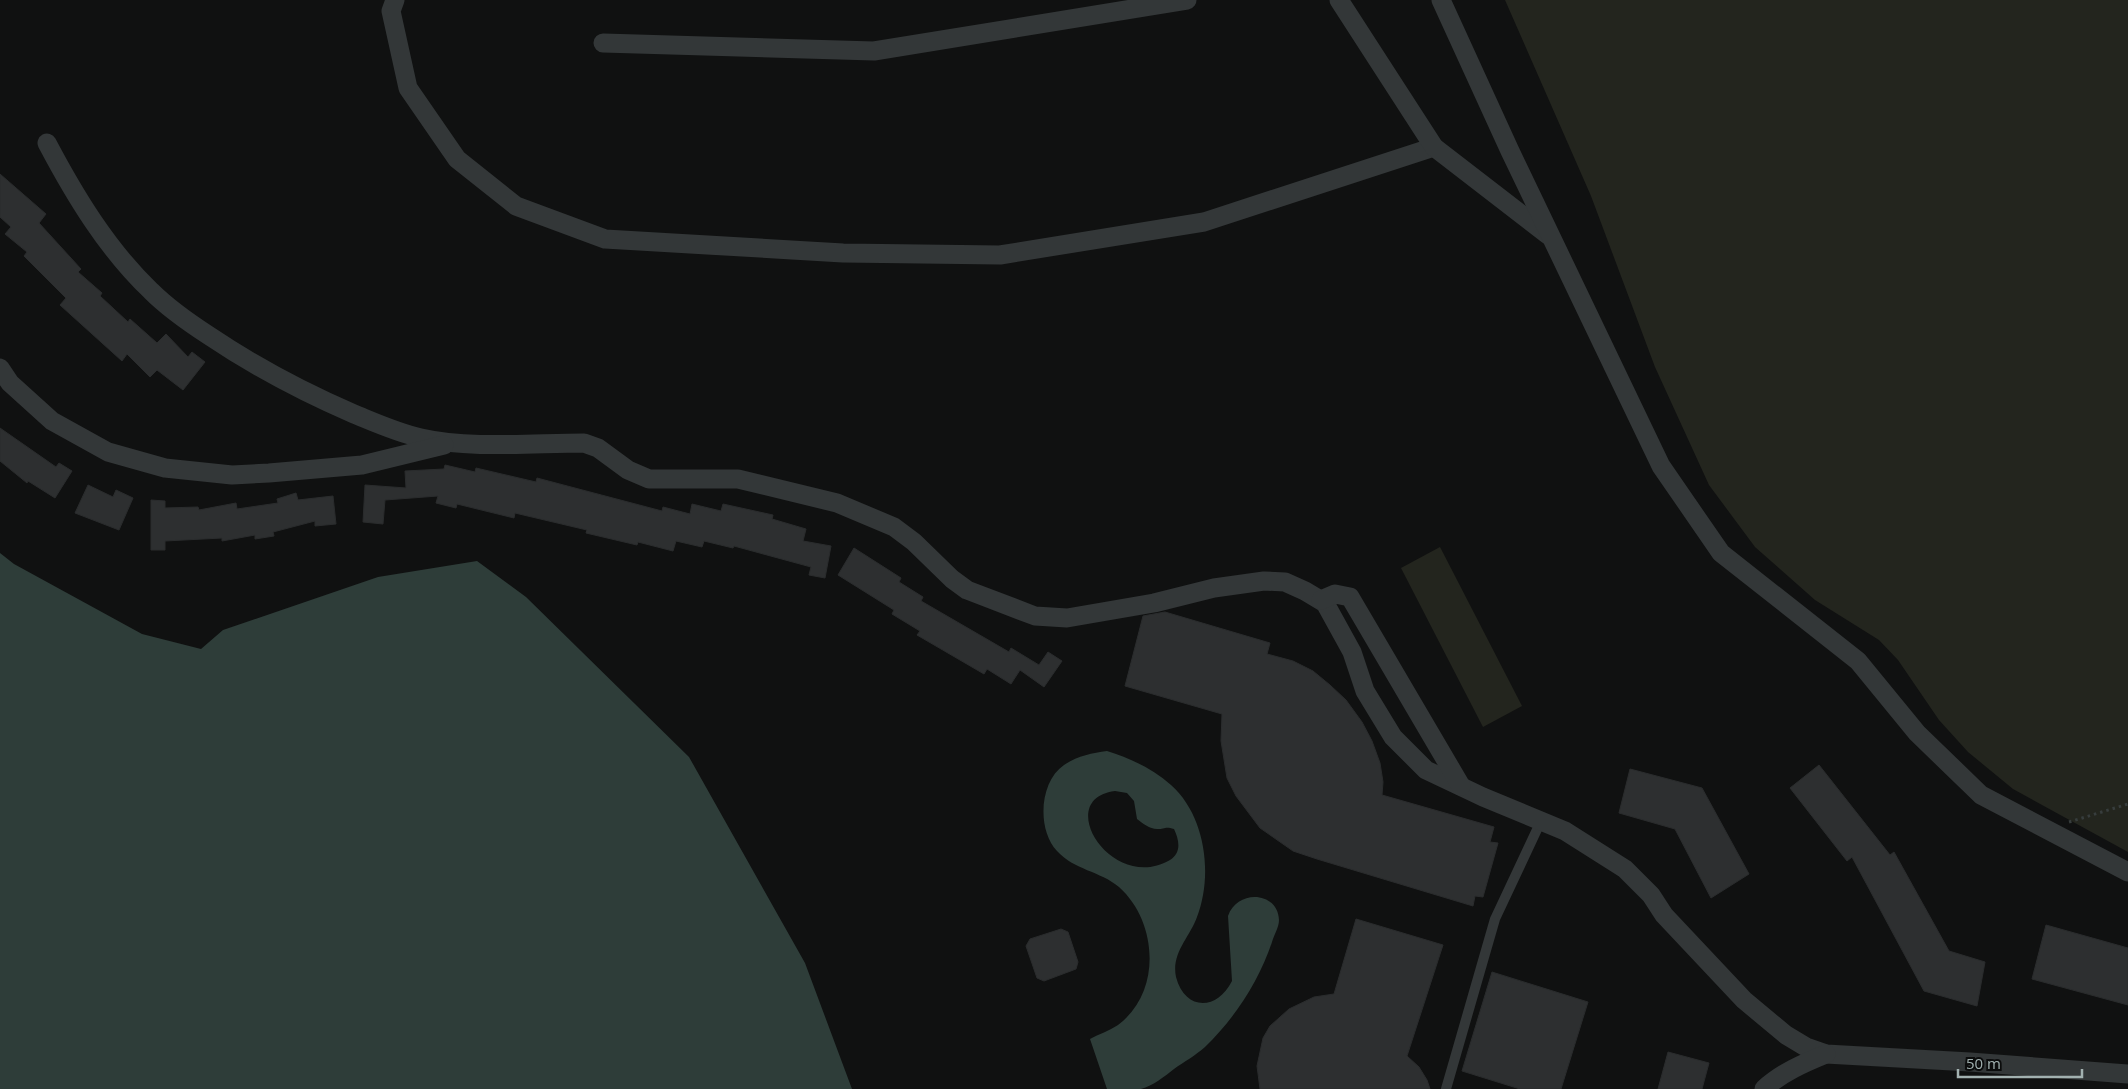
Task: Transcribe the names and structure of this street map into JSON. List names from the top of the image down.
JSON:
{
  "scale_bar": "50 m"
}
